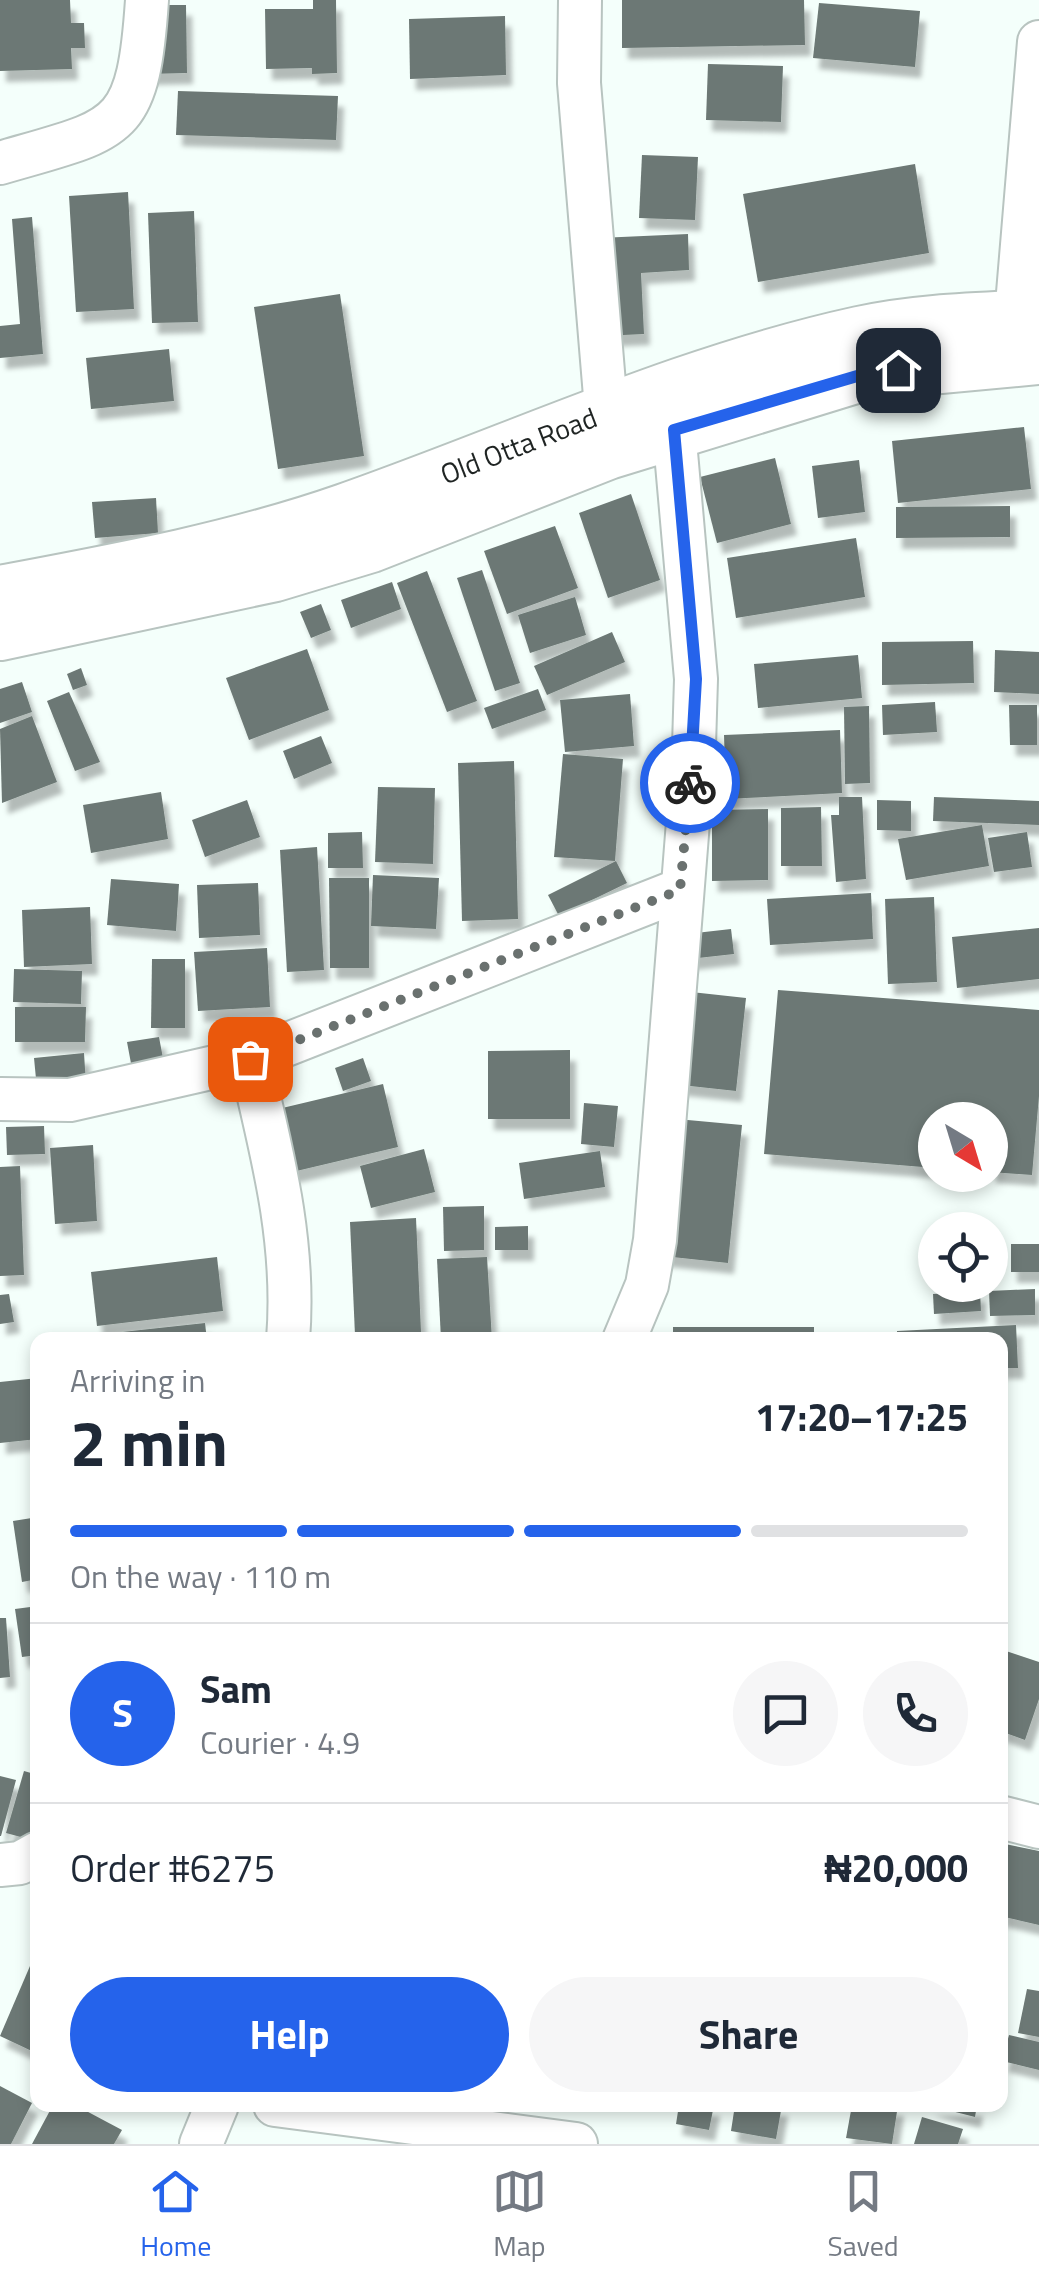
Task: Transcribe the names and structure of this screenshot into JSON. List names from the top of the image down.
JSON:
{
  "streets": {
    "street": ["Old Otta Road"]
  },
  "north": "bottom right",
  "page": {
    "heading": ["2 min", "Arriving in", "17:20–17:25"],
    "panel": [
      "Sam",
      "Courier · 4.9",
      "Order #6275",
      "₦20,000"
    ],
    "bar": "On the way · 110 m",
    "round": "S",
    "buttons": ["Help", "Share"],
    "tabs": ["Home", "Map", "Saved"]
  }
}
